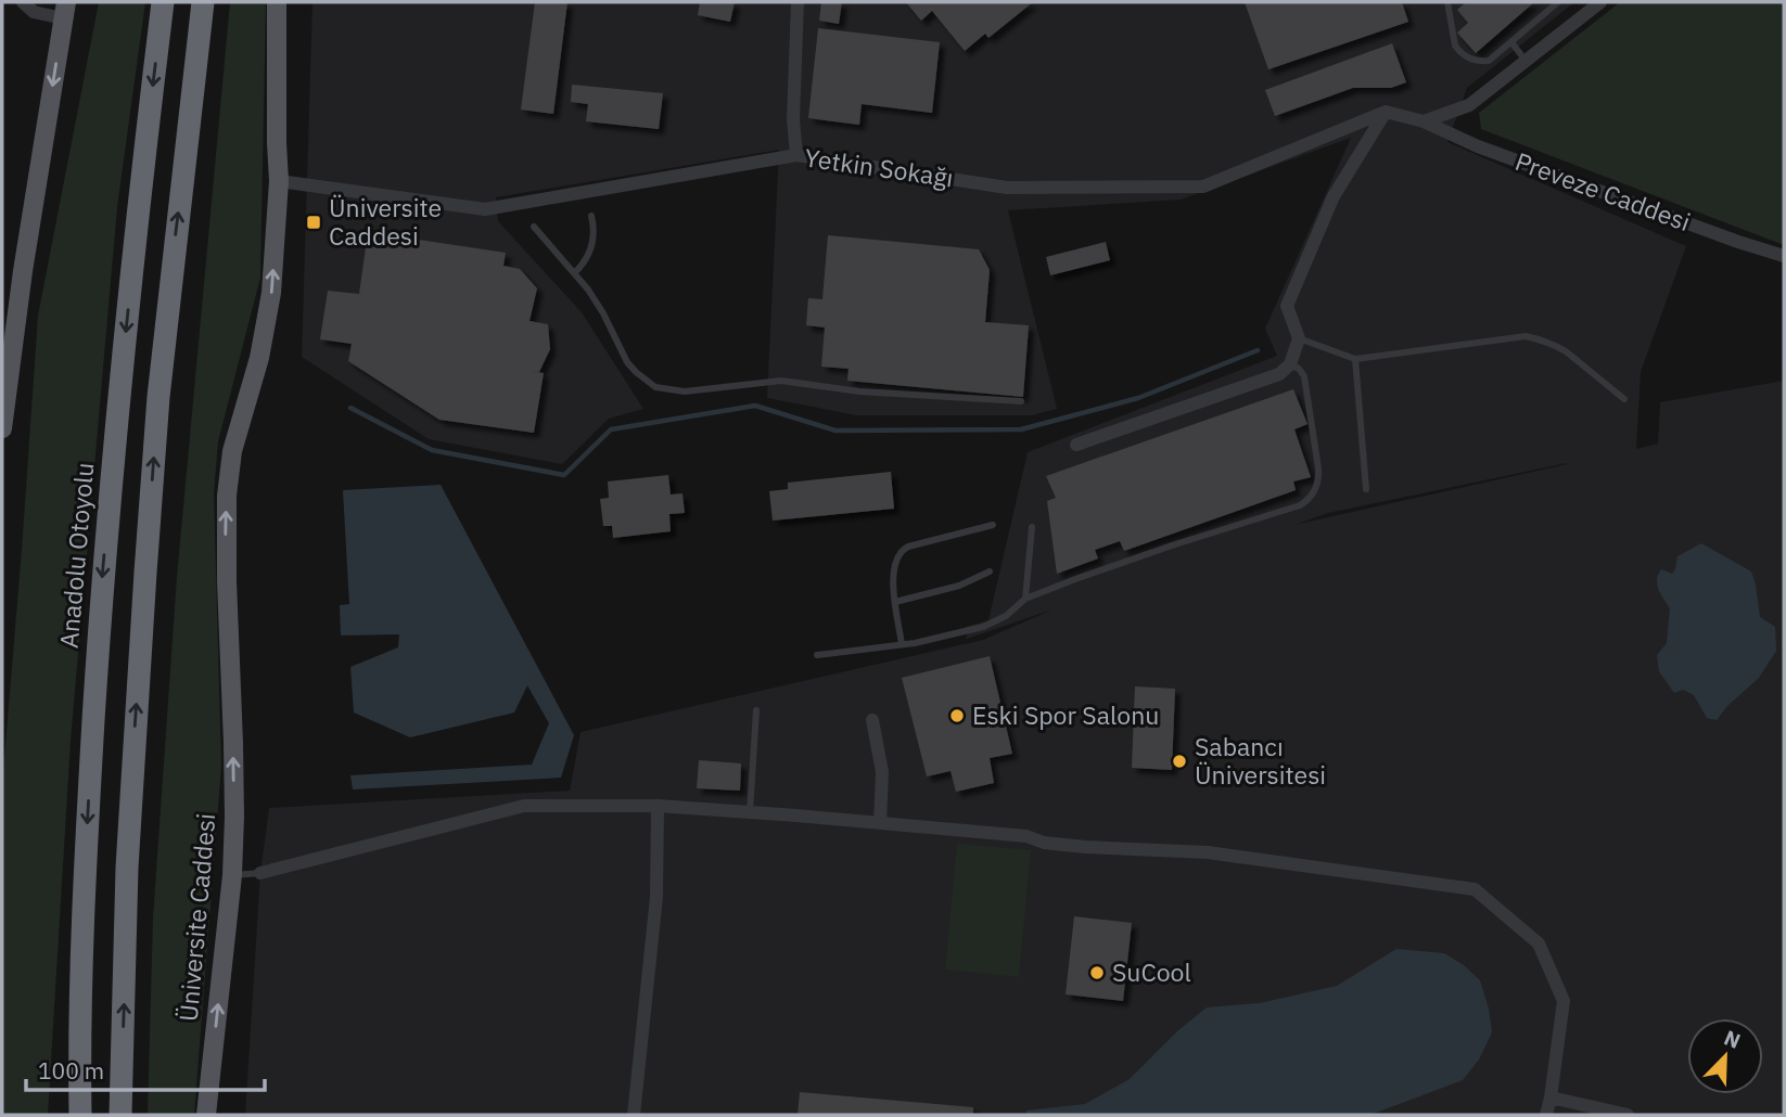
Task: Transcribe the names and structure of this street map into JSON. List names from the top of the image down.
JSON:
{
  "streets": {
    "highway": ["Anadolu Otoyolu"],
    "main road": ["Üniversite Caddesi"],
    "street": ["Yetkin Sokağı", "Preveze Caddesi"]
  },
  "crossings": [
    ["Yetkin Sokağı", "Üniversite Caddesi"]
  ],
  "one_way": ["Üniversite Caddesi"],
  "places": {
    "transit": ["Üniversite Caddesi"],
    "other": ["Eski Spor Salonu", "Sabancı Üniversitesi", "SuCool"]
  },
  "scale_bar": "100 m",
  "north": "top right"
}
